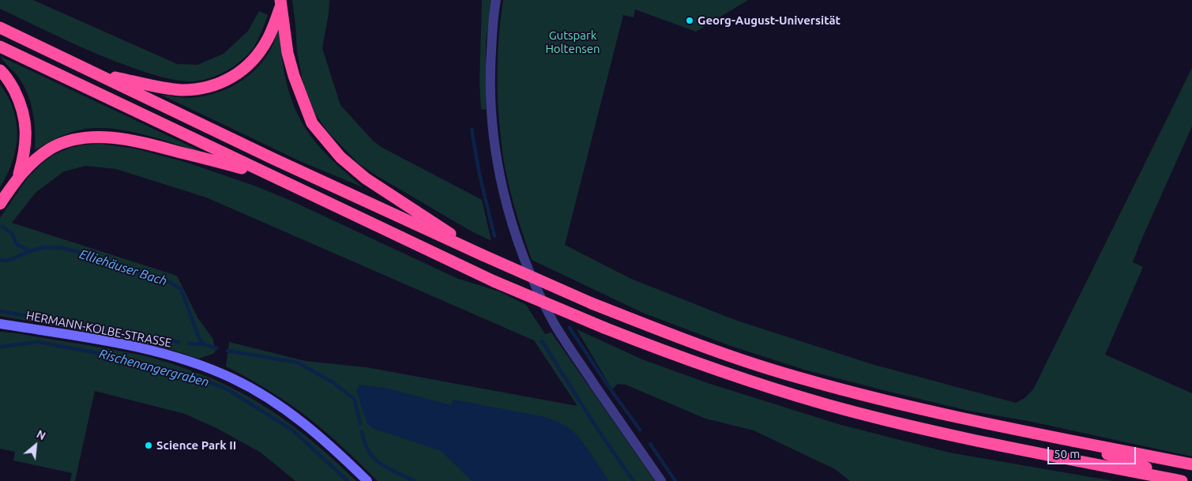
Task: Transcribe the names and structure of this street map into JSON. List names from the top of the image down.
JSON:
{
  "streets": {
    "street": ["HERMANN-KOLBE-STRASSE"]
  },
  "water": ["Elliehäuser Bach", "Rischenangergraben"],
  "parks": ["Gutspark Holtensen"],
  "places": ["Georg-August-Universität", "Science Park II"],
  "scale_bar": "50 m",
  "north": "top right"
}
